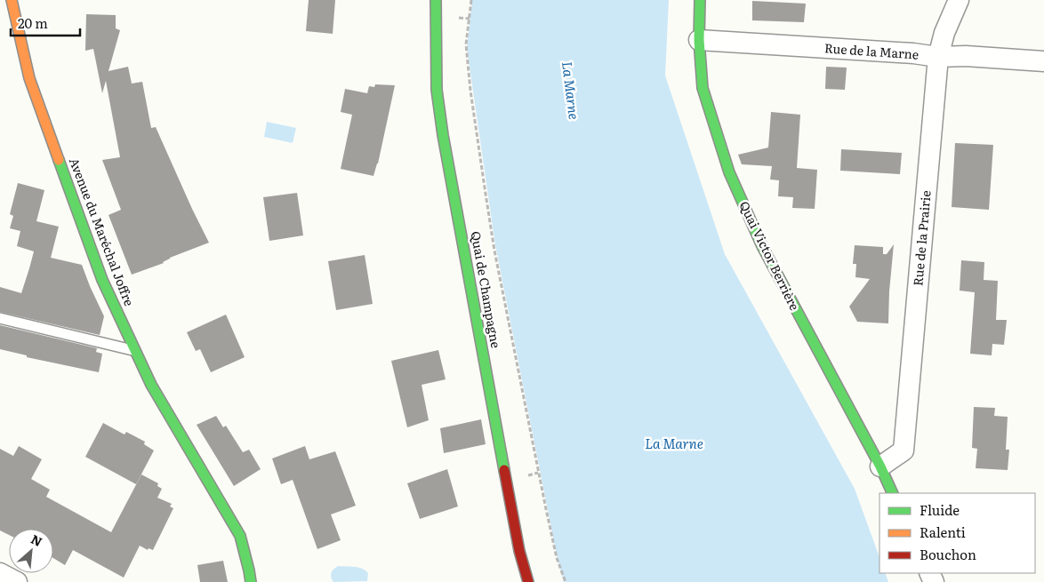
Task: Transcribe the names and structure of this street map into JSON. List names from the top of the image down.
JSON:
{
  "streets": {
    "street": [
      "Rue de la Marne",
      "Avenue du Maréchal Joffre",
      "Rue de la Prairie",
      "Quai Victor Berrière",
      "Quai de Champagne"
    ]
  },
  "crossings": [
    ["Rue de la Marne", "Rue de la Prairie"],
    ["Rue de la Marne", "Quai Victor Berrière"],
    ["Rue de la Prairie", "Quai Victor Berrière"]
  ],
  "water": ["La Marne"],
  "legend": ["Fluide", "Ralenti", "Bouchon"],
  "scale_bar": "20 m",
  "north": "top right"
}
